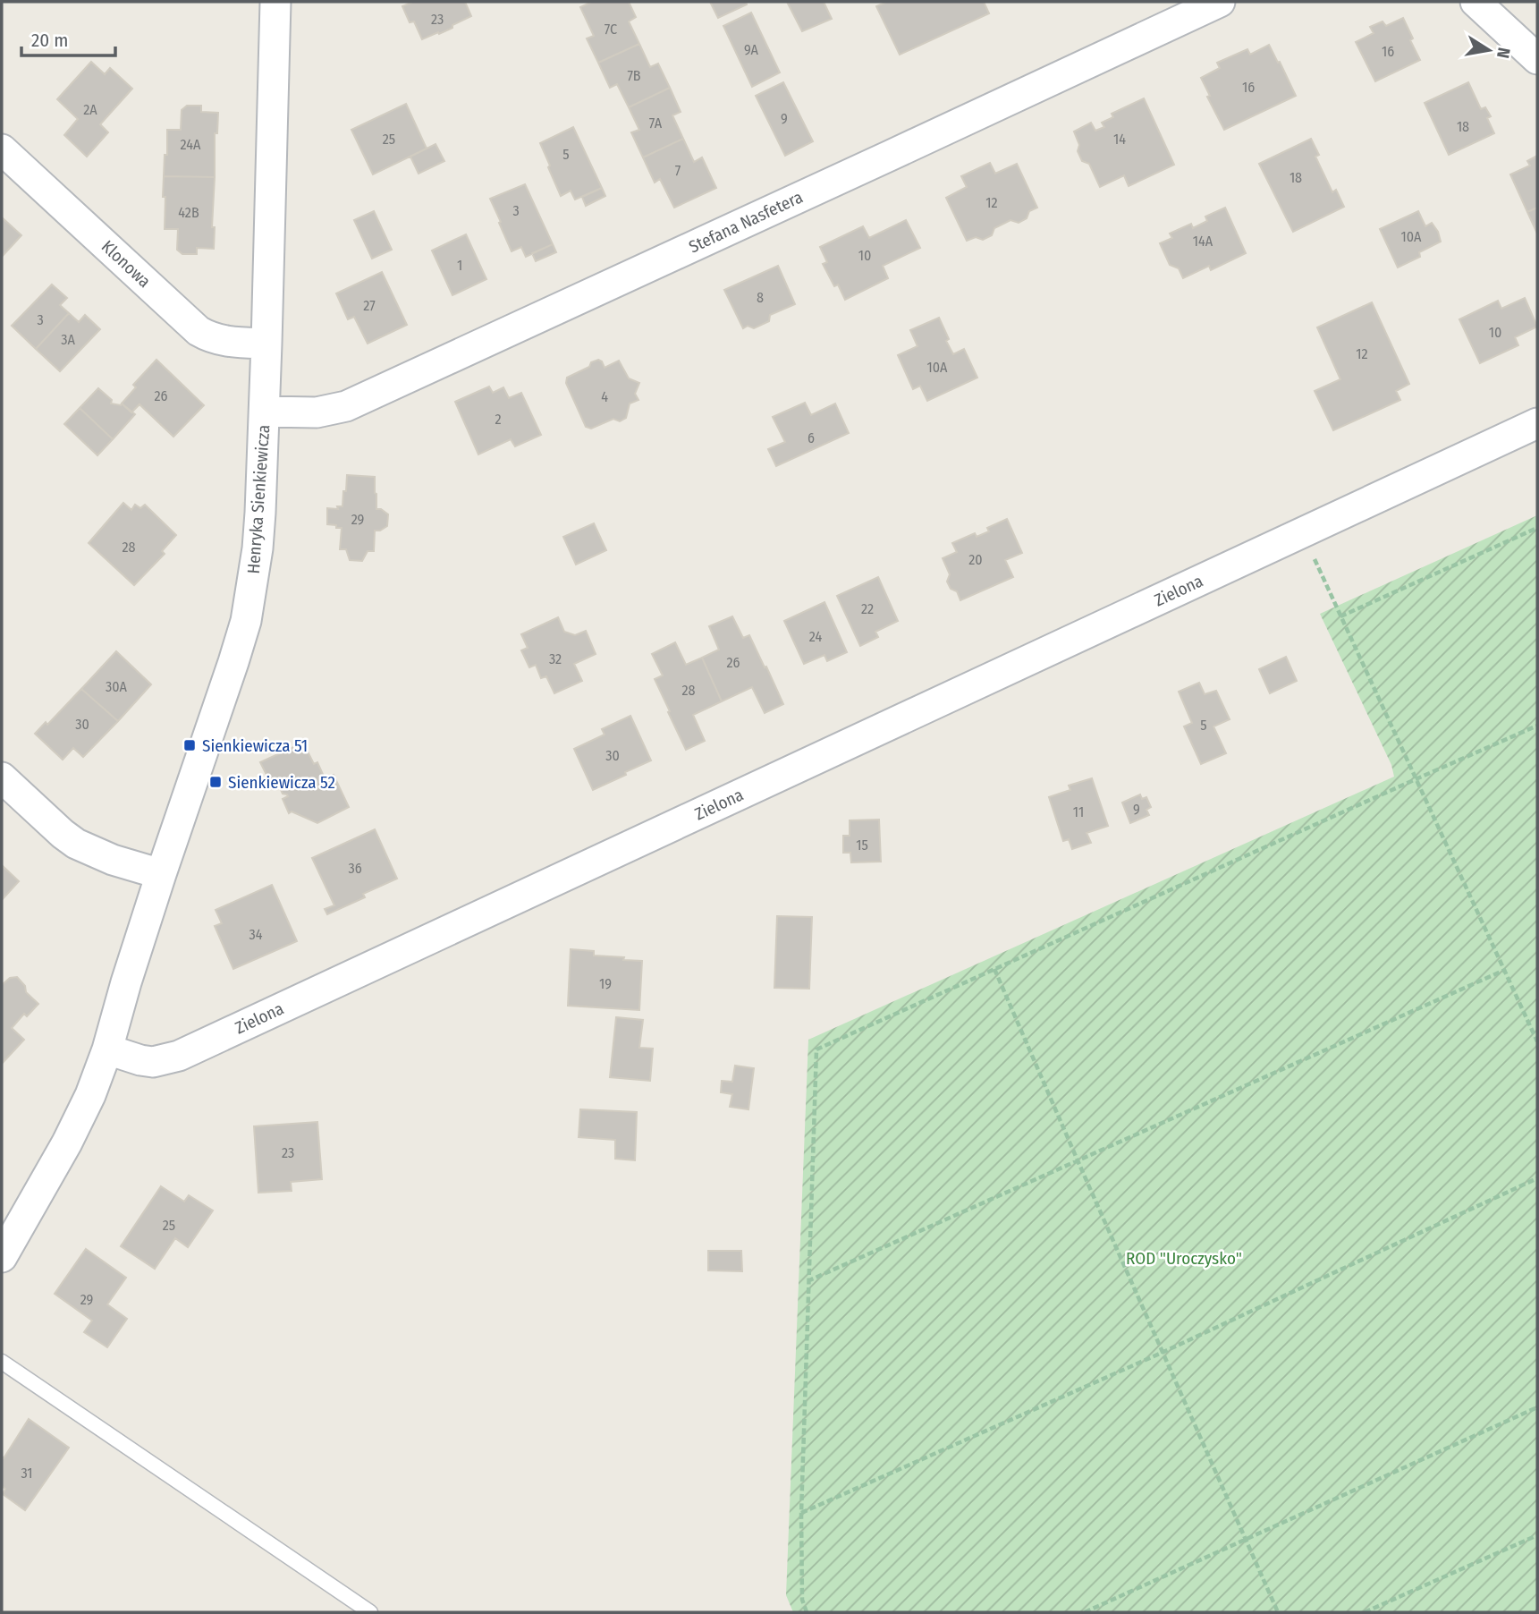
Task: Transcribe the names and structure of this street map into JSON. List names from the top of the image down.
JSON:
{
  "streets": {
    "street": [
      "Stefana Nasfetera",
      "Klonowa",
      "Henryka Sienkiewicza",
      "Zielona"
    ]
  },
  "crossings": [
    ["Stefana Nasfetera", "Henryka Sienkiewicza"],
    ["Klonowa", "Henryka Sienkiewicza"],
    ["Henryka Sienkiewicza", "Zielona"]
  ],
  "parks": ["ROD \"Uroczysko\""],
  "places": {
    "transit": ["Sienkiewicza 51", "Sienkiewicza 52"]
  },
  "house_numbers": [
    "23",
    "7C",
    "9A",
    "16",
    "7B",
    "16",
    "2A",
    "9",
    "7A",
    "18",
    "25",
    "14",
    "24A",
    "5",
    "7",
    "18",
    "12",
    "3",
    "42B",
    "10A",
    "14A",
    "10",
    "1",
    "8",
    "27",
    "3",
    "10",
    "3A",
    "12",
    "10A",
    "26",
    "4",
    "2",
    "6",
    "29",
    "28",
    "20",
    "22",
    "24",
    "32",
    "26",
    "30A",
    "28",
    "30",
    "5",
    "30",
    "9",
    "11",
    "15",
    "36",
    "34",
    "19",
    "23",
    "25",
    "29",
    "31"
  ],
  "scale_bar": "20 m",
  "north": "right"
}
